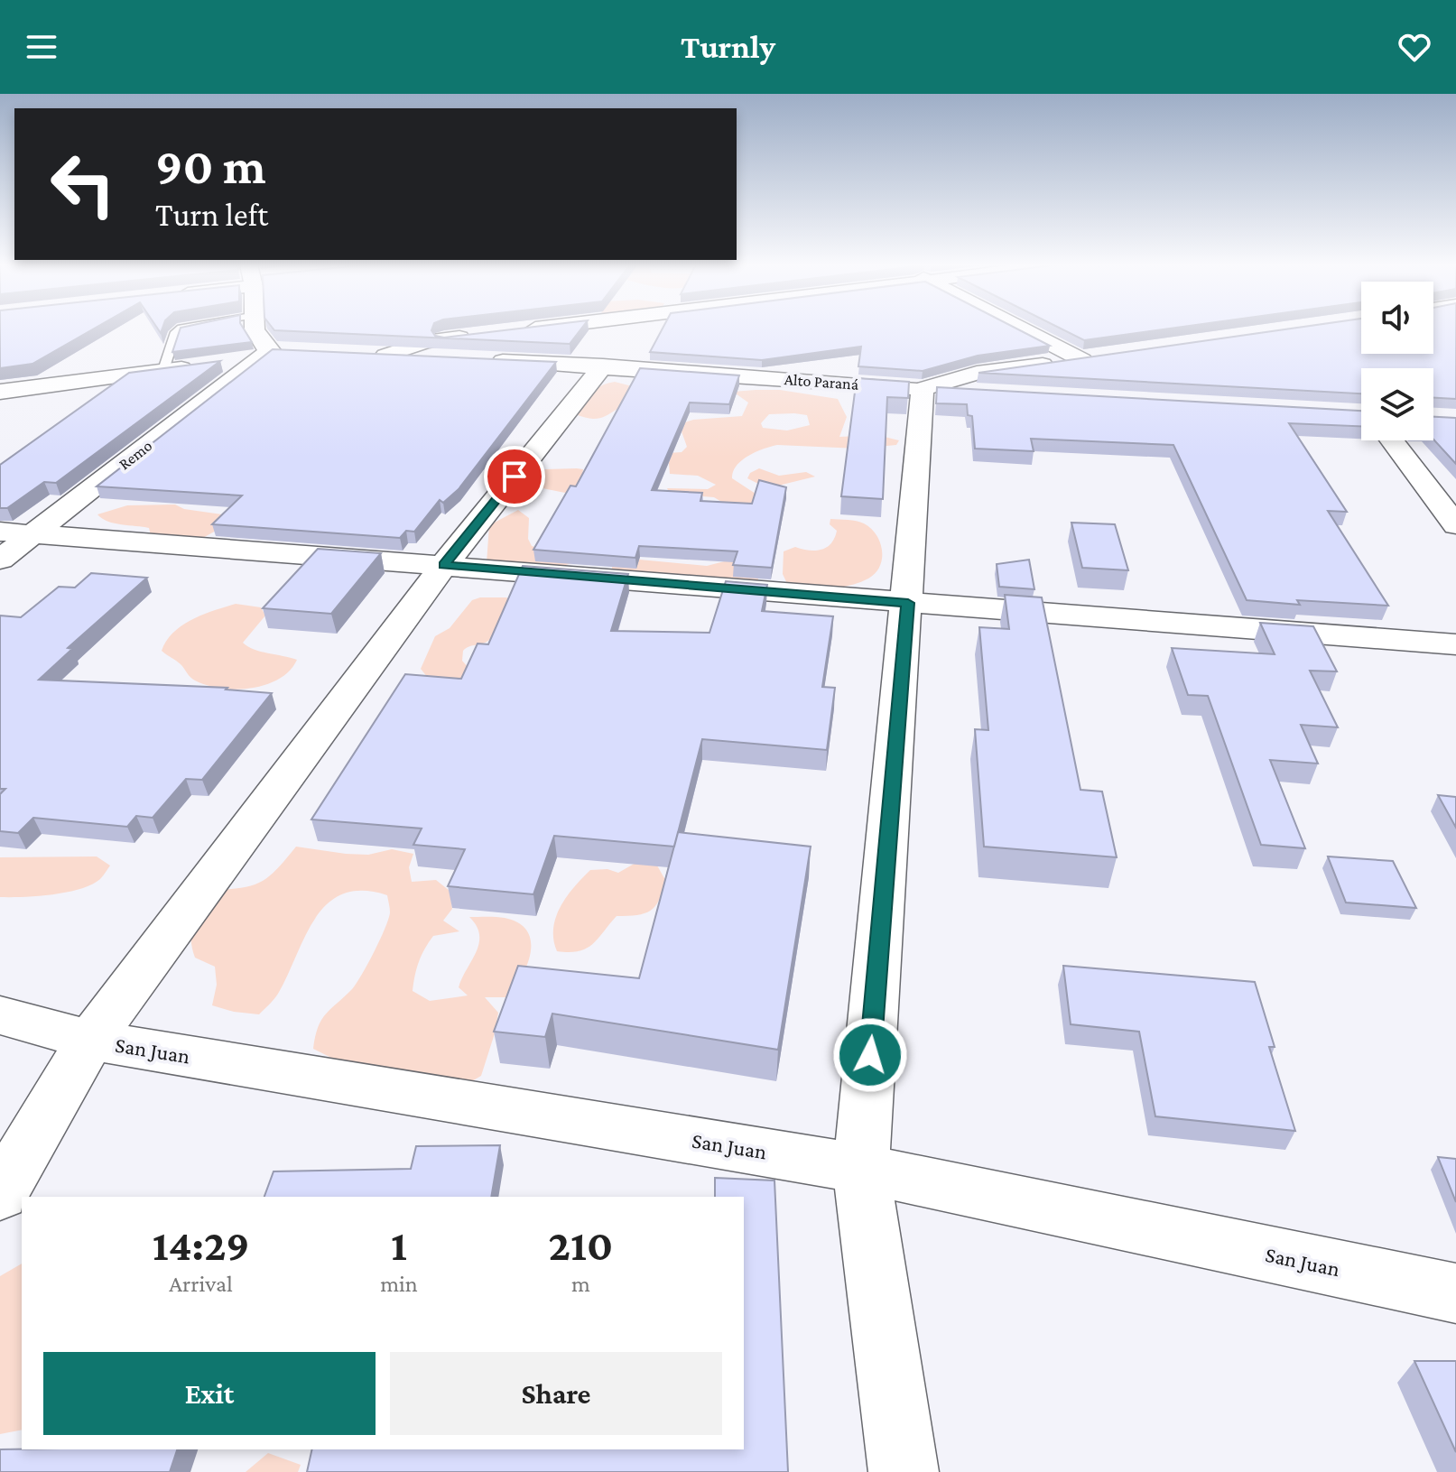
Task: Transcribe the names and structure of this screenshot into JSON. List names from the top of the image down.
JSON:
{
  "streets": {
    "street": ["Alto Paraná", "Remo", "San Juan"]
  },
  "page": {
    "header": "Turnly",
    "turn": ["90 m", "Turn left"],
    "eta": [
      "14:29",
      "Arrival",
      "1",
      "min",
      "210",
      "m"
    ],
    "buttons": ["Exit", "Share"]
  }
}
